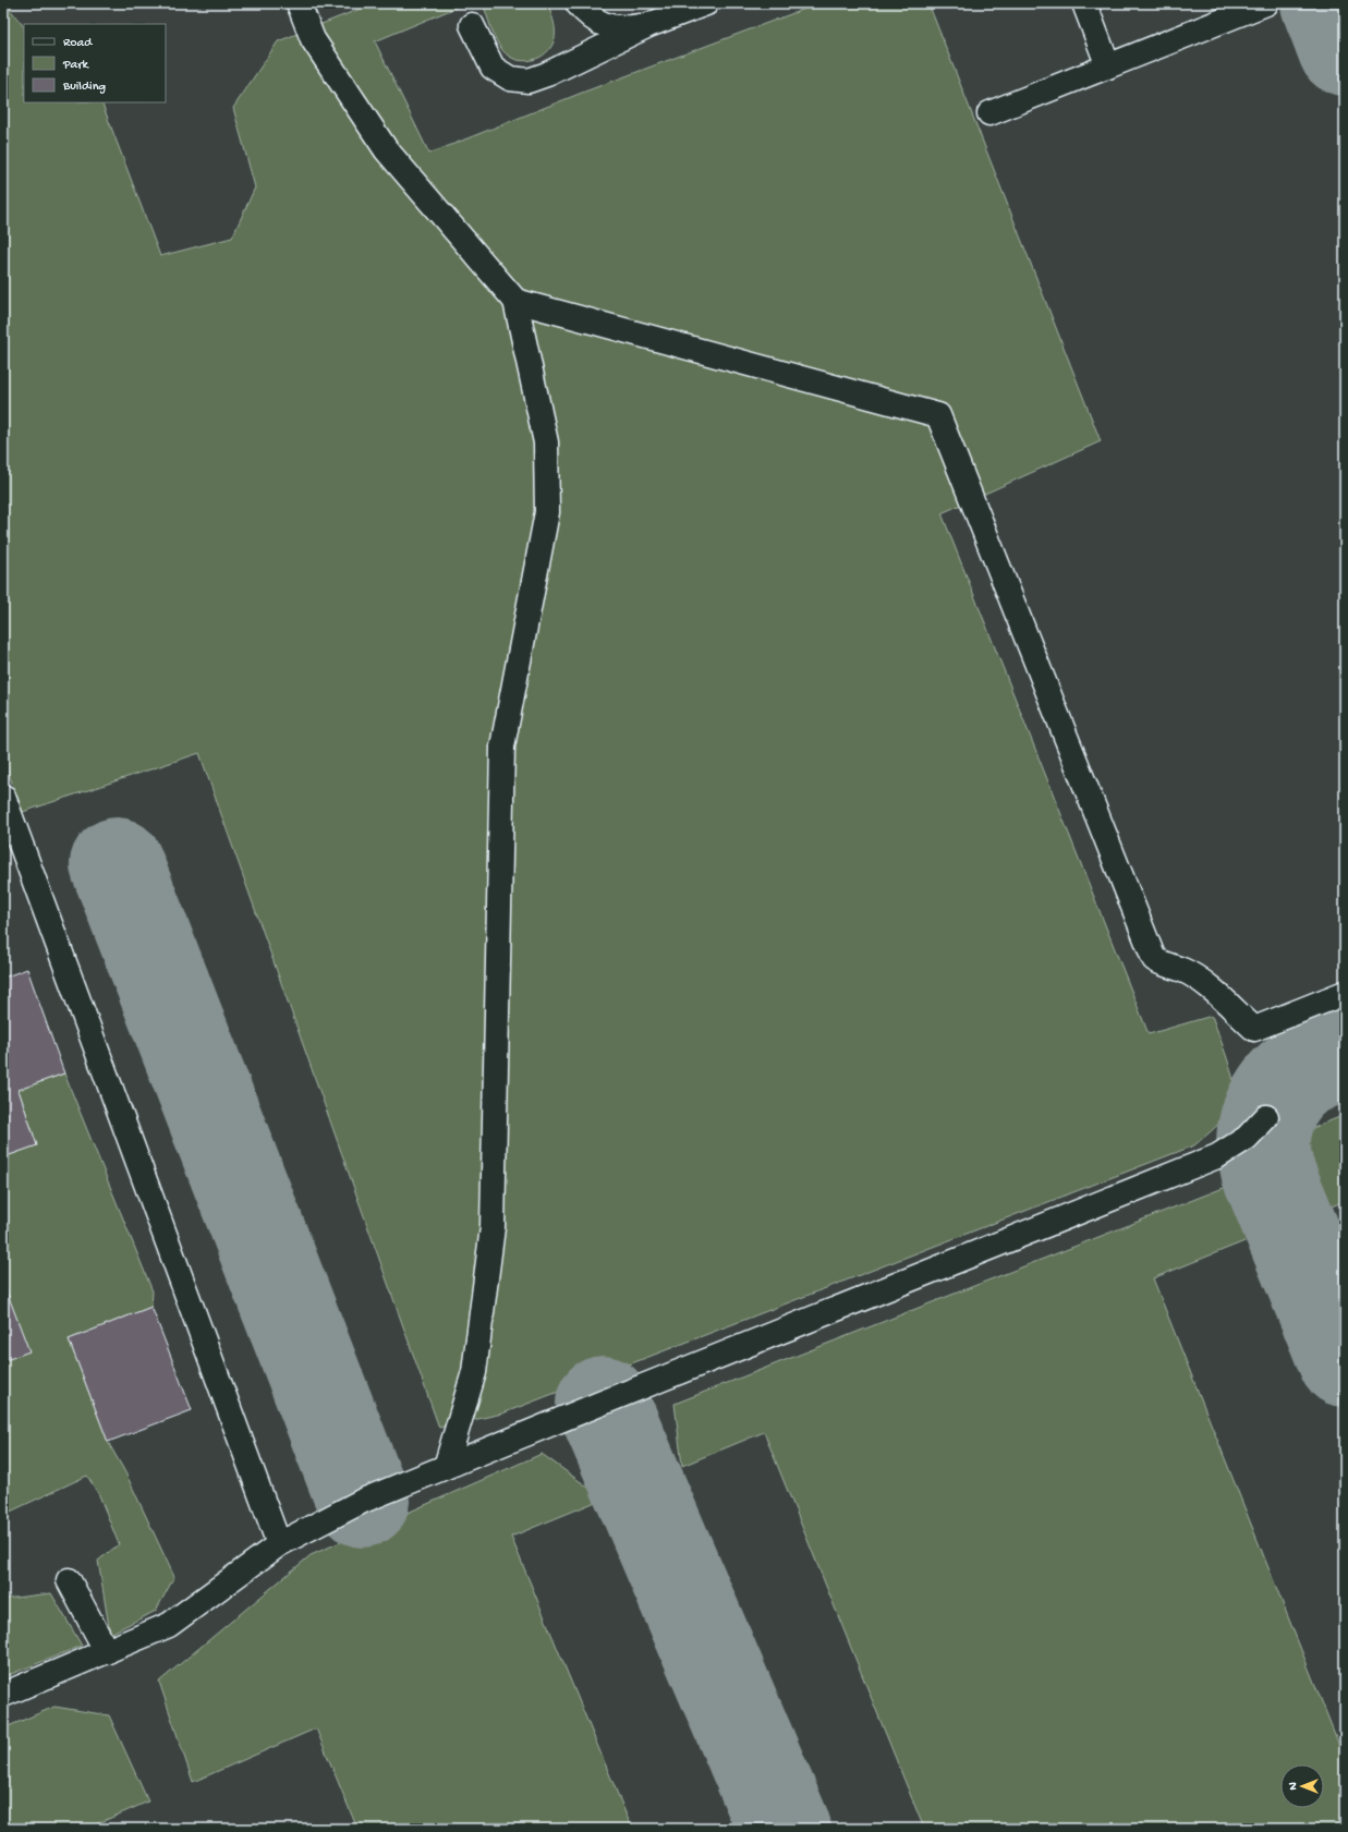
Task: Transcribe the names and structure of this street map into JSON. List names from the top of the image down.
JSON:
{
  "legend": ["Road", "Park", "Building"],
  "north": "left"
}
